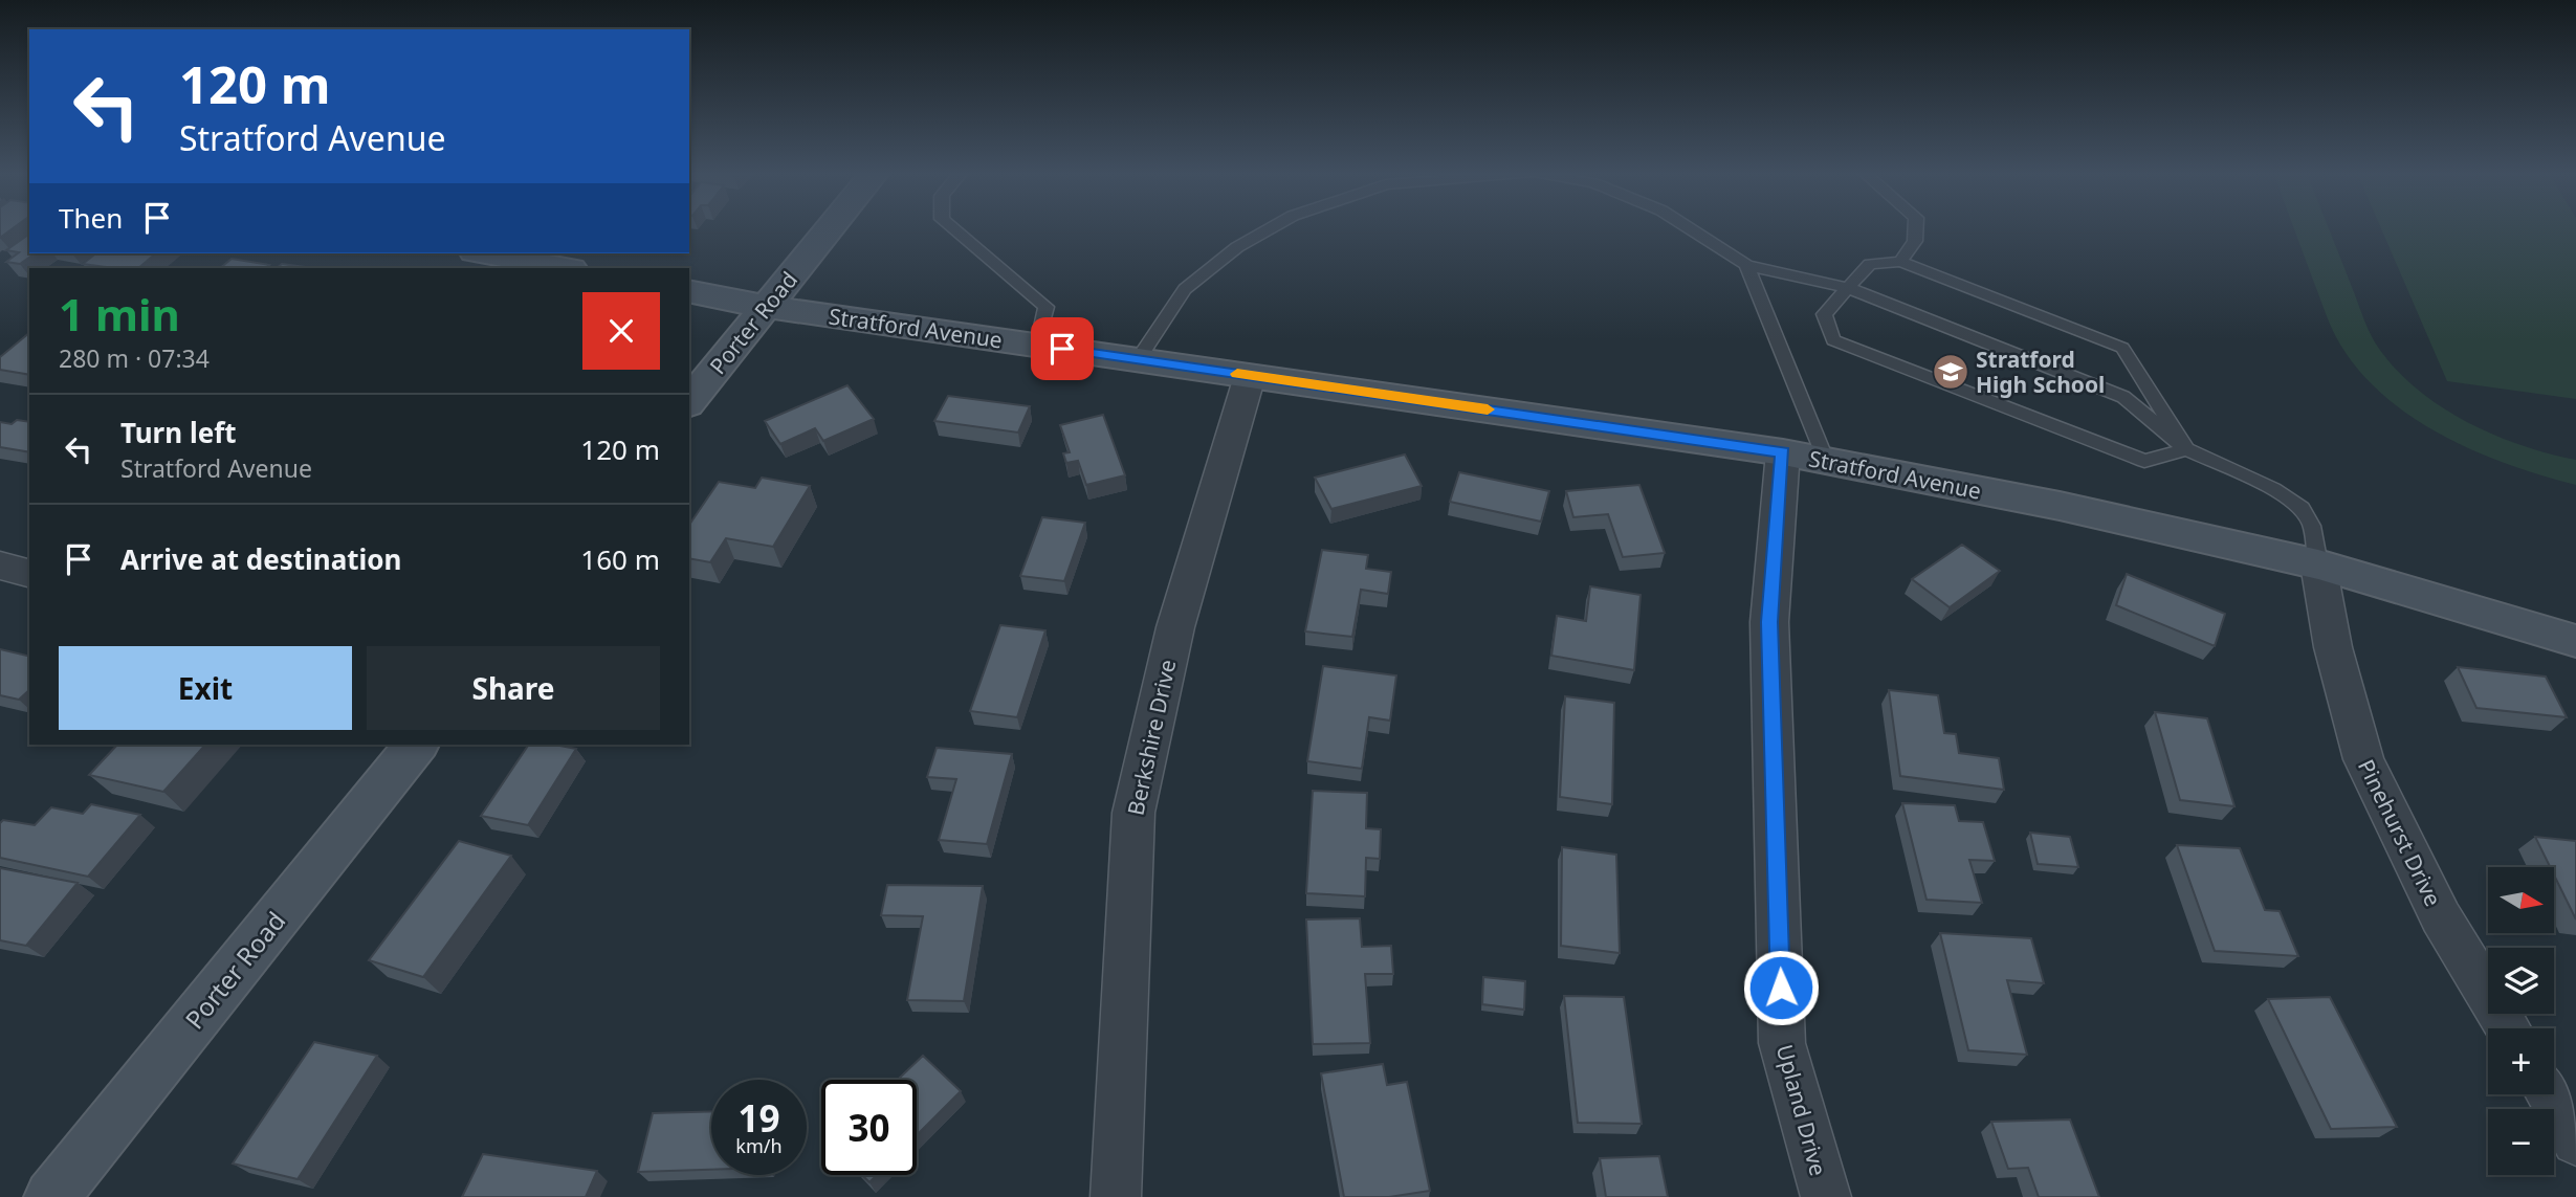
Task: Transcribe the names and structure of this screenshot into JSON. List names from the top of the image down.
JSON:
{
  "streets": {
    "street": [
      "Porter Road",
      "Stratford Avenue",
      "Berkshire Drive",
      "Pinehurst Drive",
      "Upland Drive"
    ]
  },
  "crossings": [
    ["Porter Road", "Stratford Avenue"],
    ["Stratford Avenue", "Berkshire Drive"],
    ["Stratford Avenue", "Pinehurst Drive"],
    ["Stratford Avenue", "Upland Drive"]
  ],
  "places": {
    "school or university": ["Stratford High School"]
  },
  "north": "right",
  "page": {
    "turn": ["120 m", "Stratford Avenue"],
    "then": "Then",
    "heading": ["1 min", "280 m · 07:34"],
    "list": [
      {
        "name": "Turn left",
        "note": "Stratford Avenue",
        "value": "120 m"
      },
      {
        "name": "Arrive at destination",
        "value": "160 m"
      }
    ],
    "buttons": ["Exit", "Share"],
    "map_buttons": ["+", "−"],
    "speed": "19 km/h",
    "limit": "30"
  }
}
